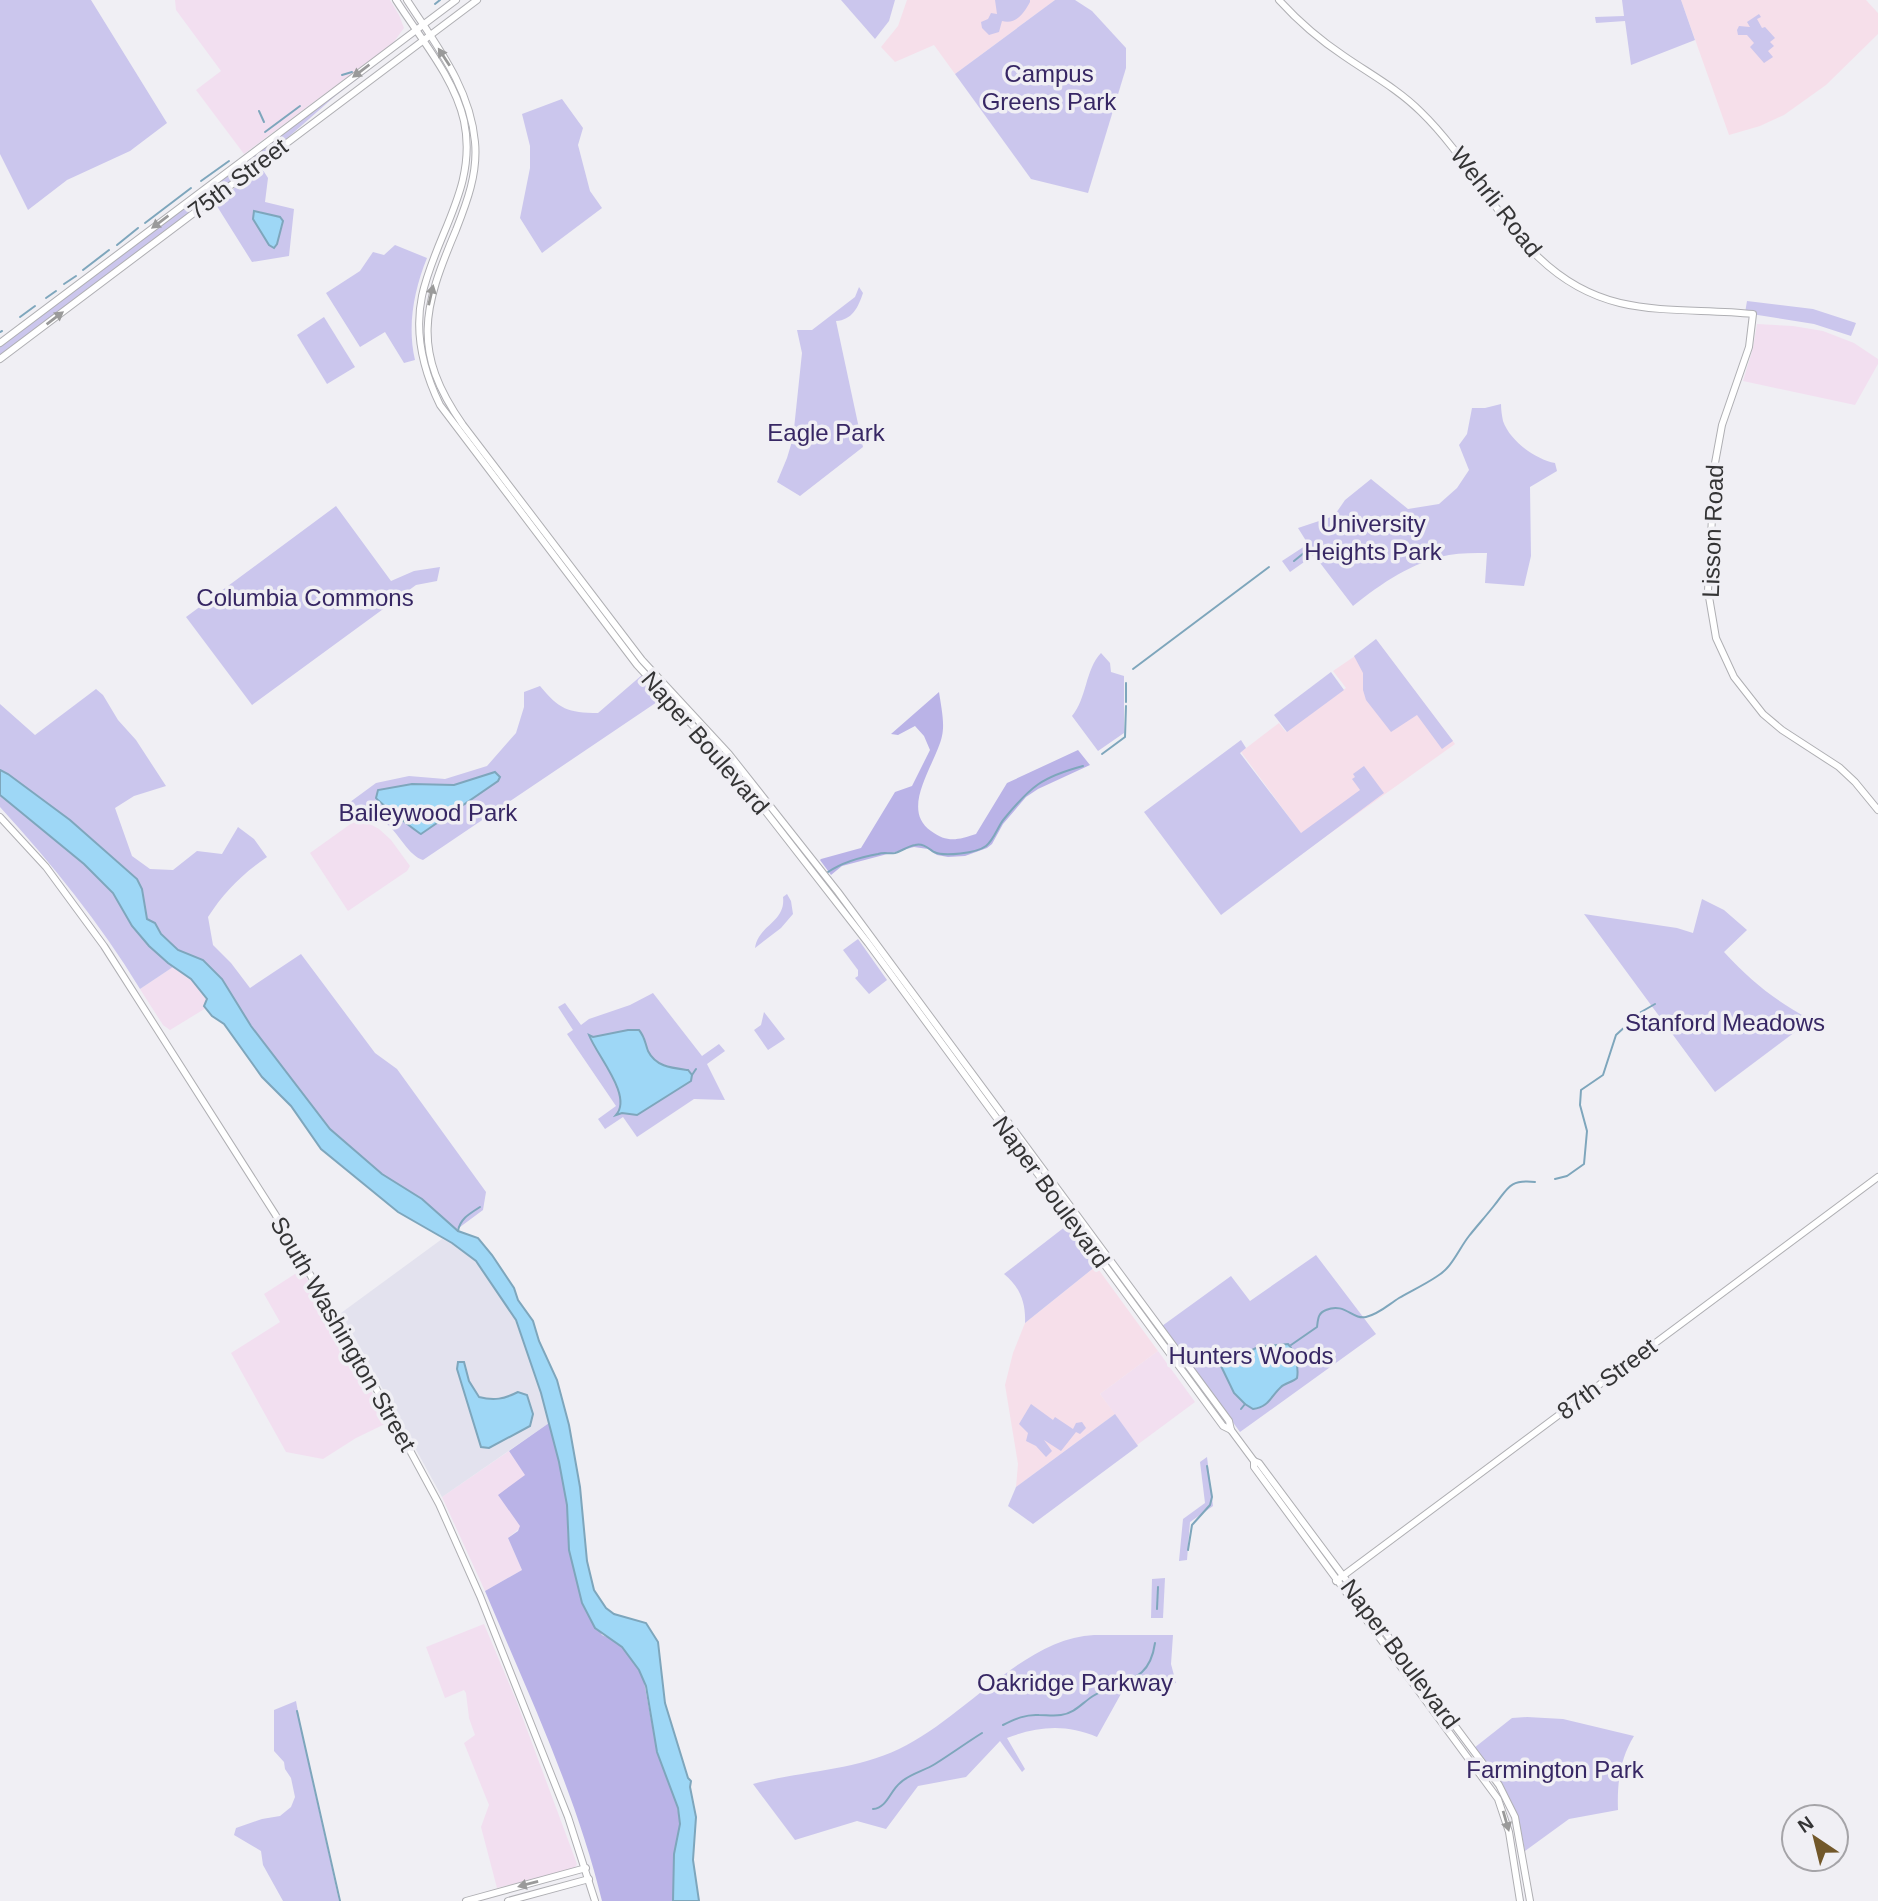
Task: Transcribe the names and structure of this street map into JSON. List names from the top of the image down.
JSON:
{
  "streets": {
    "main road": [
      "75th Street",
      "Wehrli Road",
      "Lisson Road",
      "Naper Boulevard",
      "South Washington Street",
      "87th Street"
    ]
  },
  "crossings": [
    ["75th Street", "Naper Boulevard"],
    ["Wehrli Road", "Lisson Road"],
    ["Naper Boulevard", "87th Street"]
  ],
  "parks": [
    "Campus Greens Park",
    "Eagle Park",
    "University Heights Park",
    "Columbia Commons",
    "Baileywood Park",
    "Stanford Meadows",
    "Hunters Woods",
    "Oakridge Parkway",
    "Farmington Park"
  ],
  "north": "top left"
}
